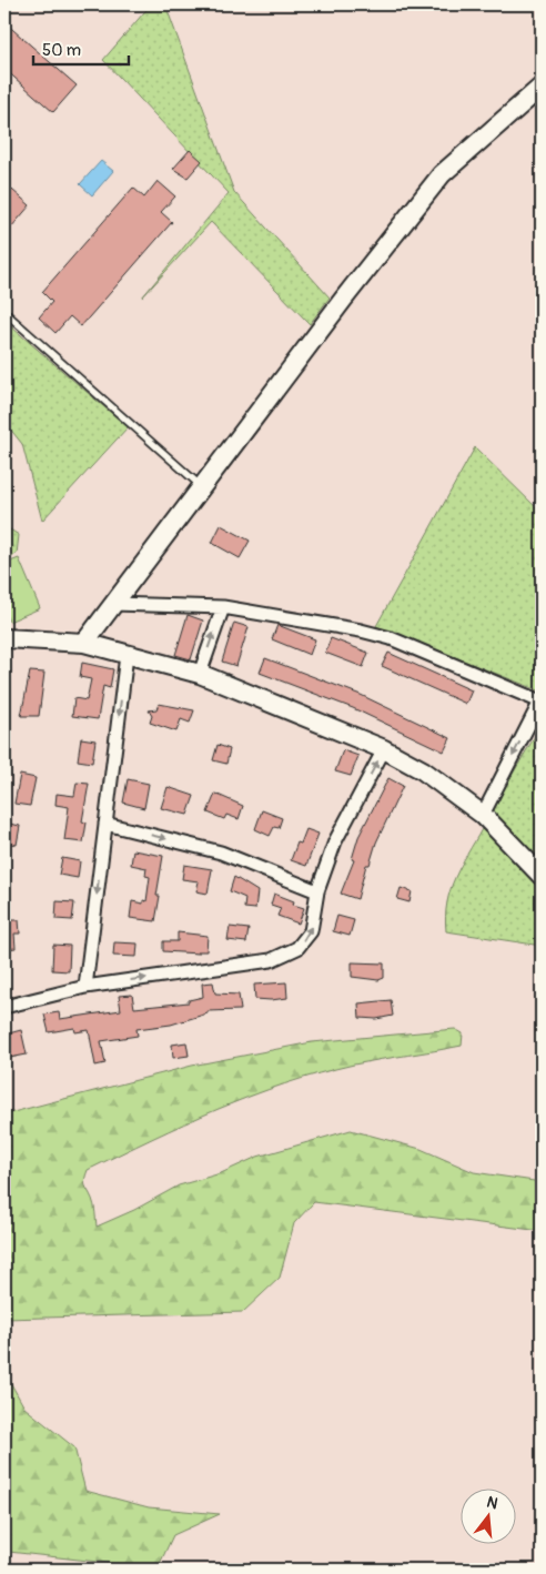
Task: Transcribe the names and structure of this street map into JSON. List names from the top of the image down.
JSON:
{
  "scale_bar": "50 m",
  "north": "top"
}
